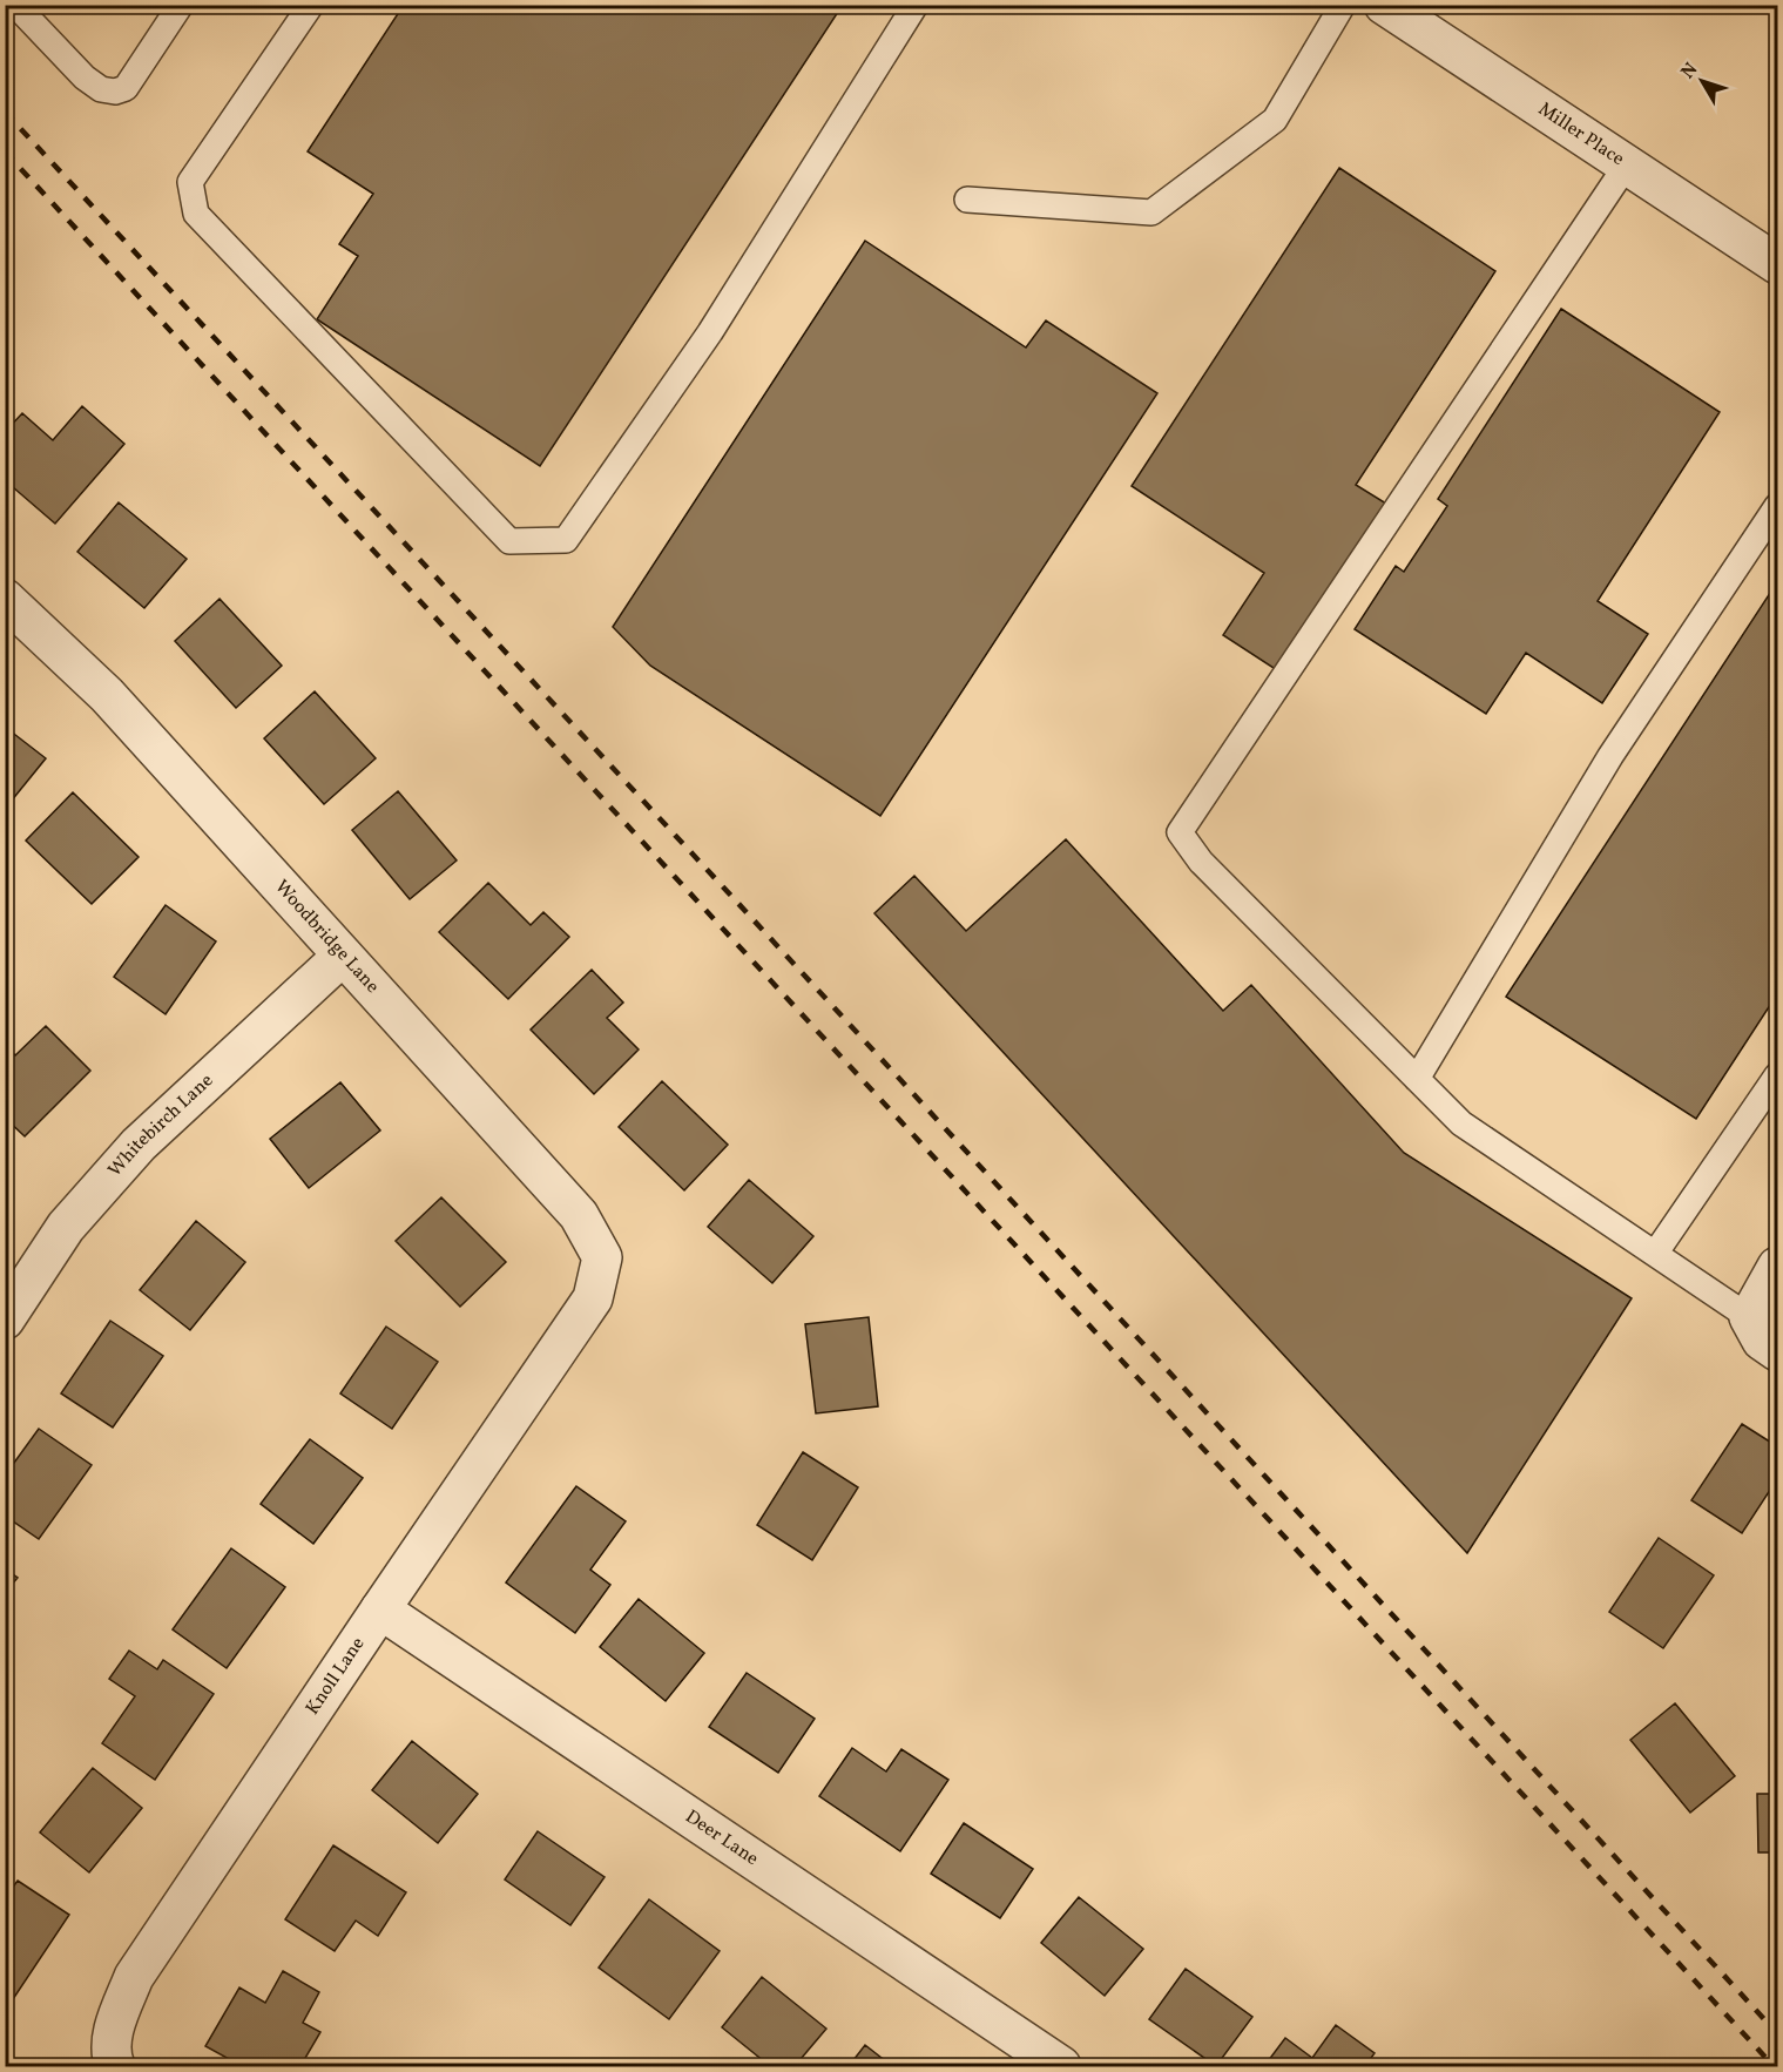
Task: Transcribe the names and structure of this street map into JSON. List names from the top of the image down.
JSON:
{
  "streets": {
    "street": [
      "Miller Place",
      "Woodbridge Lane",
      "Whitebirch Lane",
      "Knoll Lane",
      "Deer Lane"
    ]
  },
  "crossings": [
    ["Woodbridge Lane", "Whitebirch Lane"],
    ["Woodbridge Lane", "Knoll Lane"],
    ["Knoll Lane", "Deer Lane"]
  ],
  "north": "top left"
}
